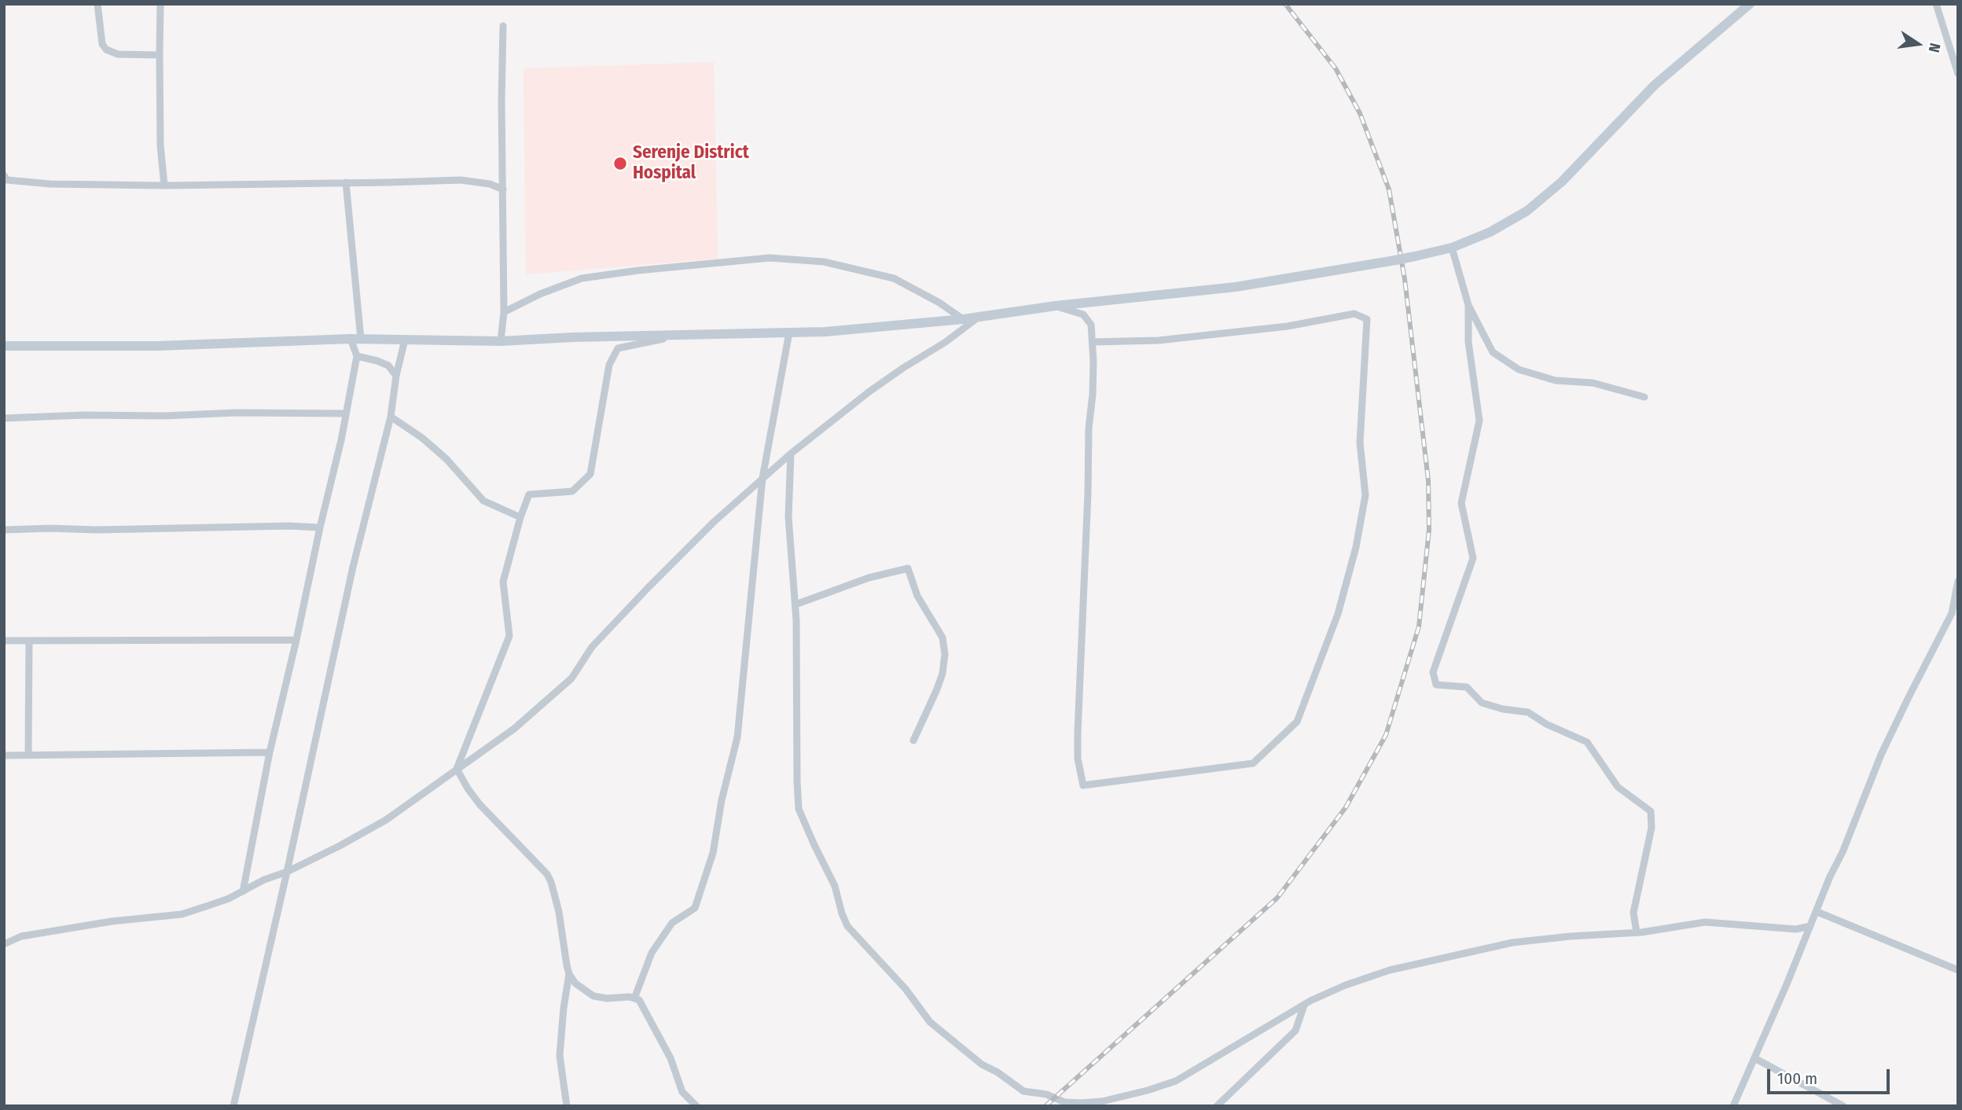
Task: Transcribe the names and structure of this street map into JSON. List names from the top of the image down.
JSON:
{
  "places": ["Serenje District Hospital"],
  "scale_bar": "100 m",
  "north": "right"
}
